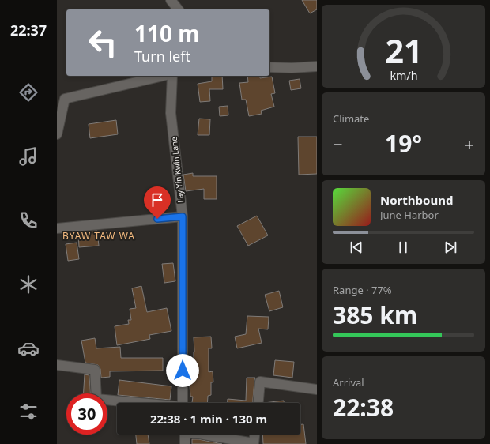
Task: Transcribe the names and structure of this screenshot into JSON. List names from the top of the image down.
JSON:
{
  "streets": {
    "street": ["Lay Yin Kwin Lane"]
  },
  "districts": ["BYAW TAW WA"],
  "page": {
    "tabs": "22:37",
    "turn": ["110 m", "Turn left"],
    "tile": [
      "Climate",
      ["Range · 77%", "385 km"],
      ["Arrival", "22:38"]
    ],
    "heat": ["−", "19°", "+"],
    "song": ["Northbound", "June Harbor"],
    "limit": "30",
    "trip": "22:38 · 1 min · 130 m",
    "gauge": ["21", "km/h"]
  }
}
